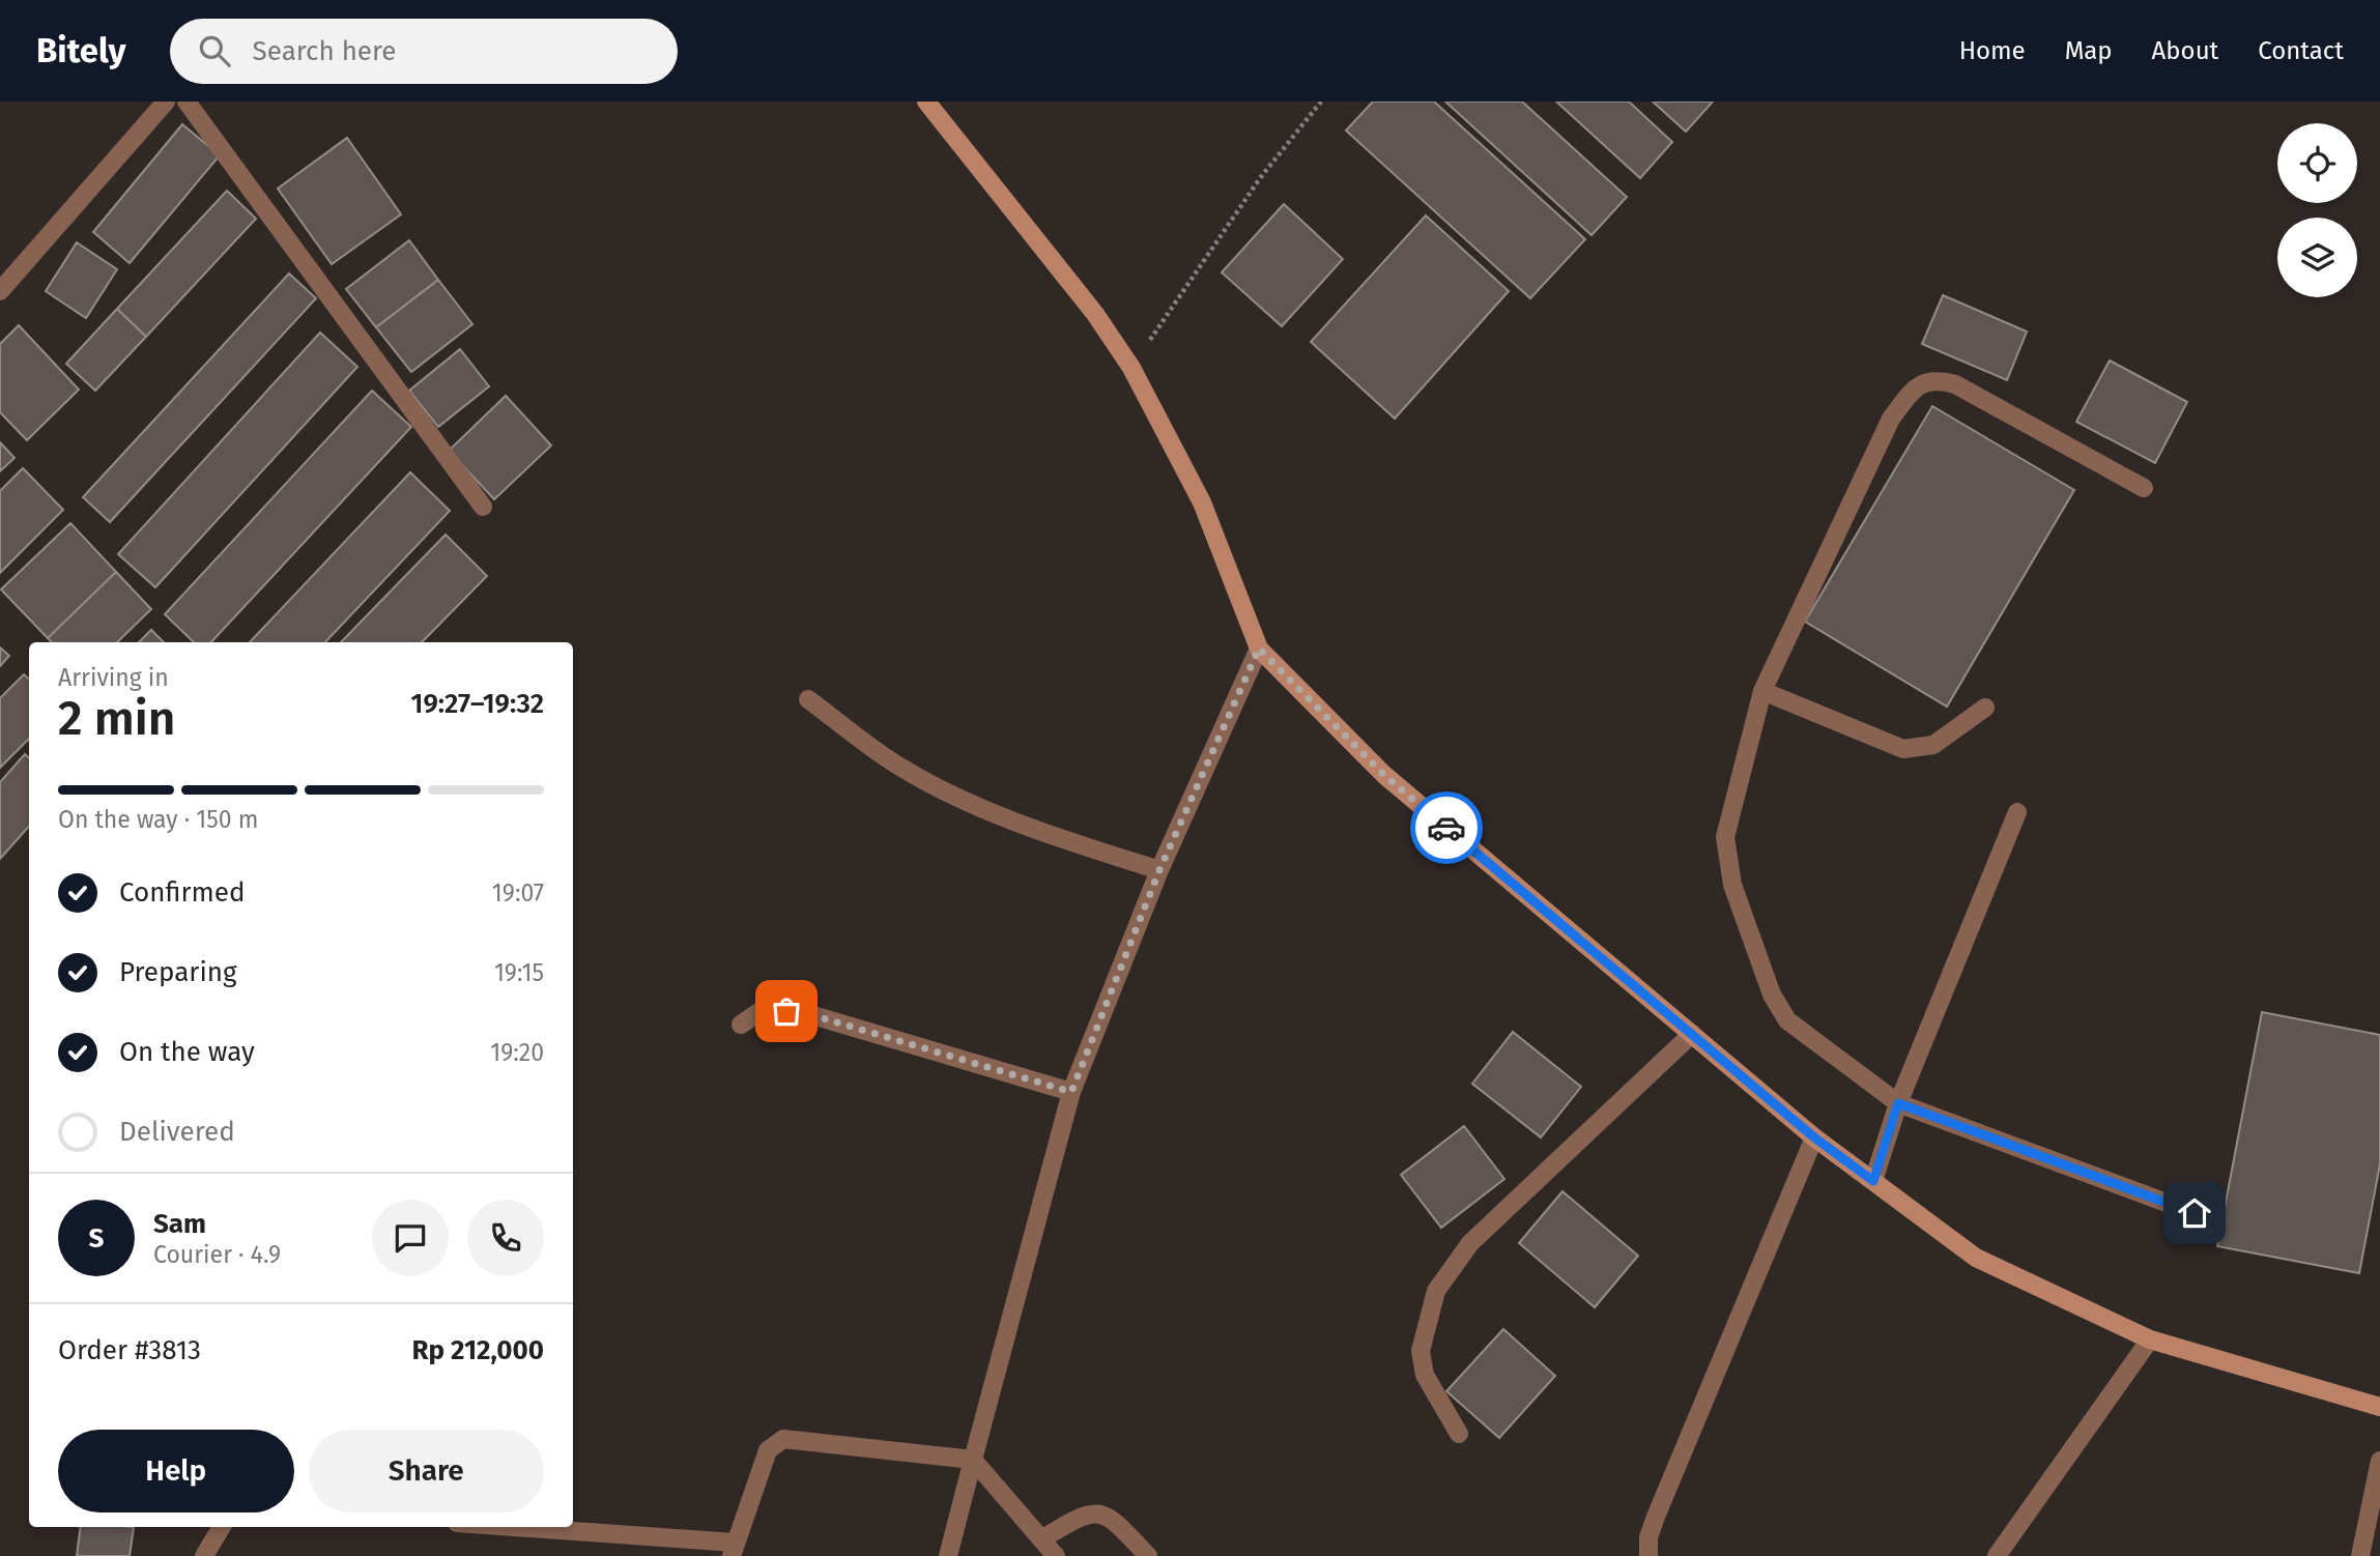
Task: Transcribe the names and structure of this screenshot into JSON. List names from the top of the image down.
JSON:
{
  "page": {
    "header": "Bitely",
    "search": "Search here",
    "nav": [
      "Home",
      "Map",
      "About",
      "Contact"
    ],
    "heading": ["2 min", "Arriving in", "19:27–19:32"],
    "panel": [
      "Sam",
      "Courier · 4.9",
      "Order #3813",
      "Rp 212,000"
    ],
    "bar": "On the way · 150 m",
    "list": [
      ["Confirmed", "19:07"],
      ["Preparing", "19:15"],
      ["On the way", "19:20"],
      "Delivered"
    ],
    "round": "S",
    "buttons": ["Help", "Share"]
  }
}
